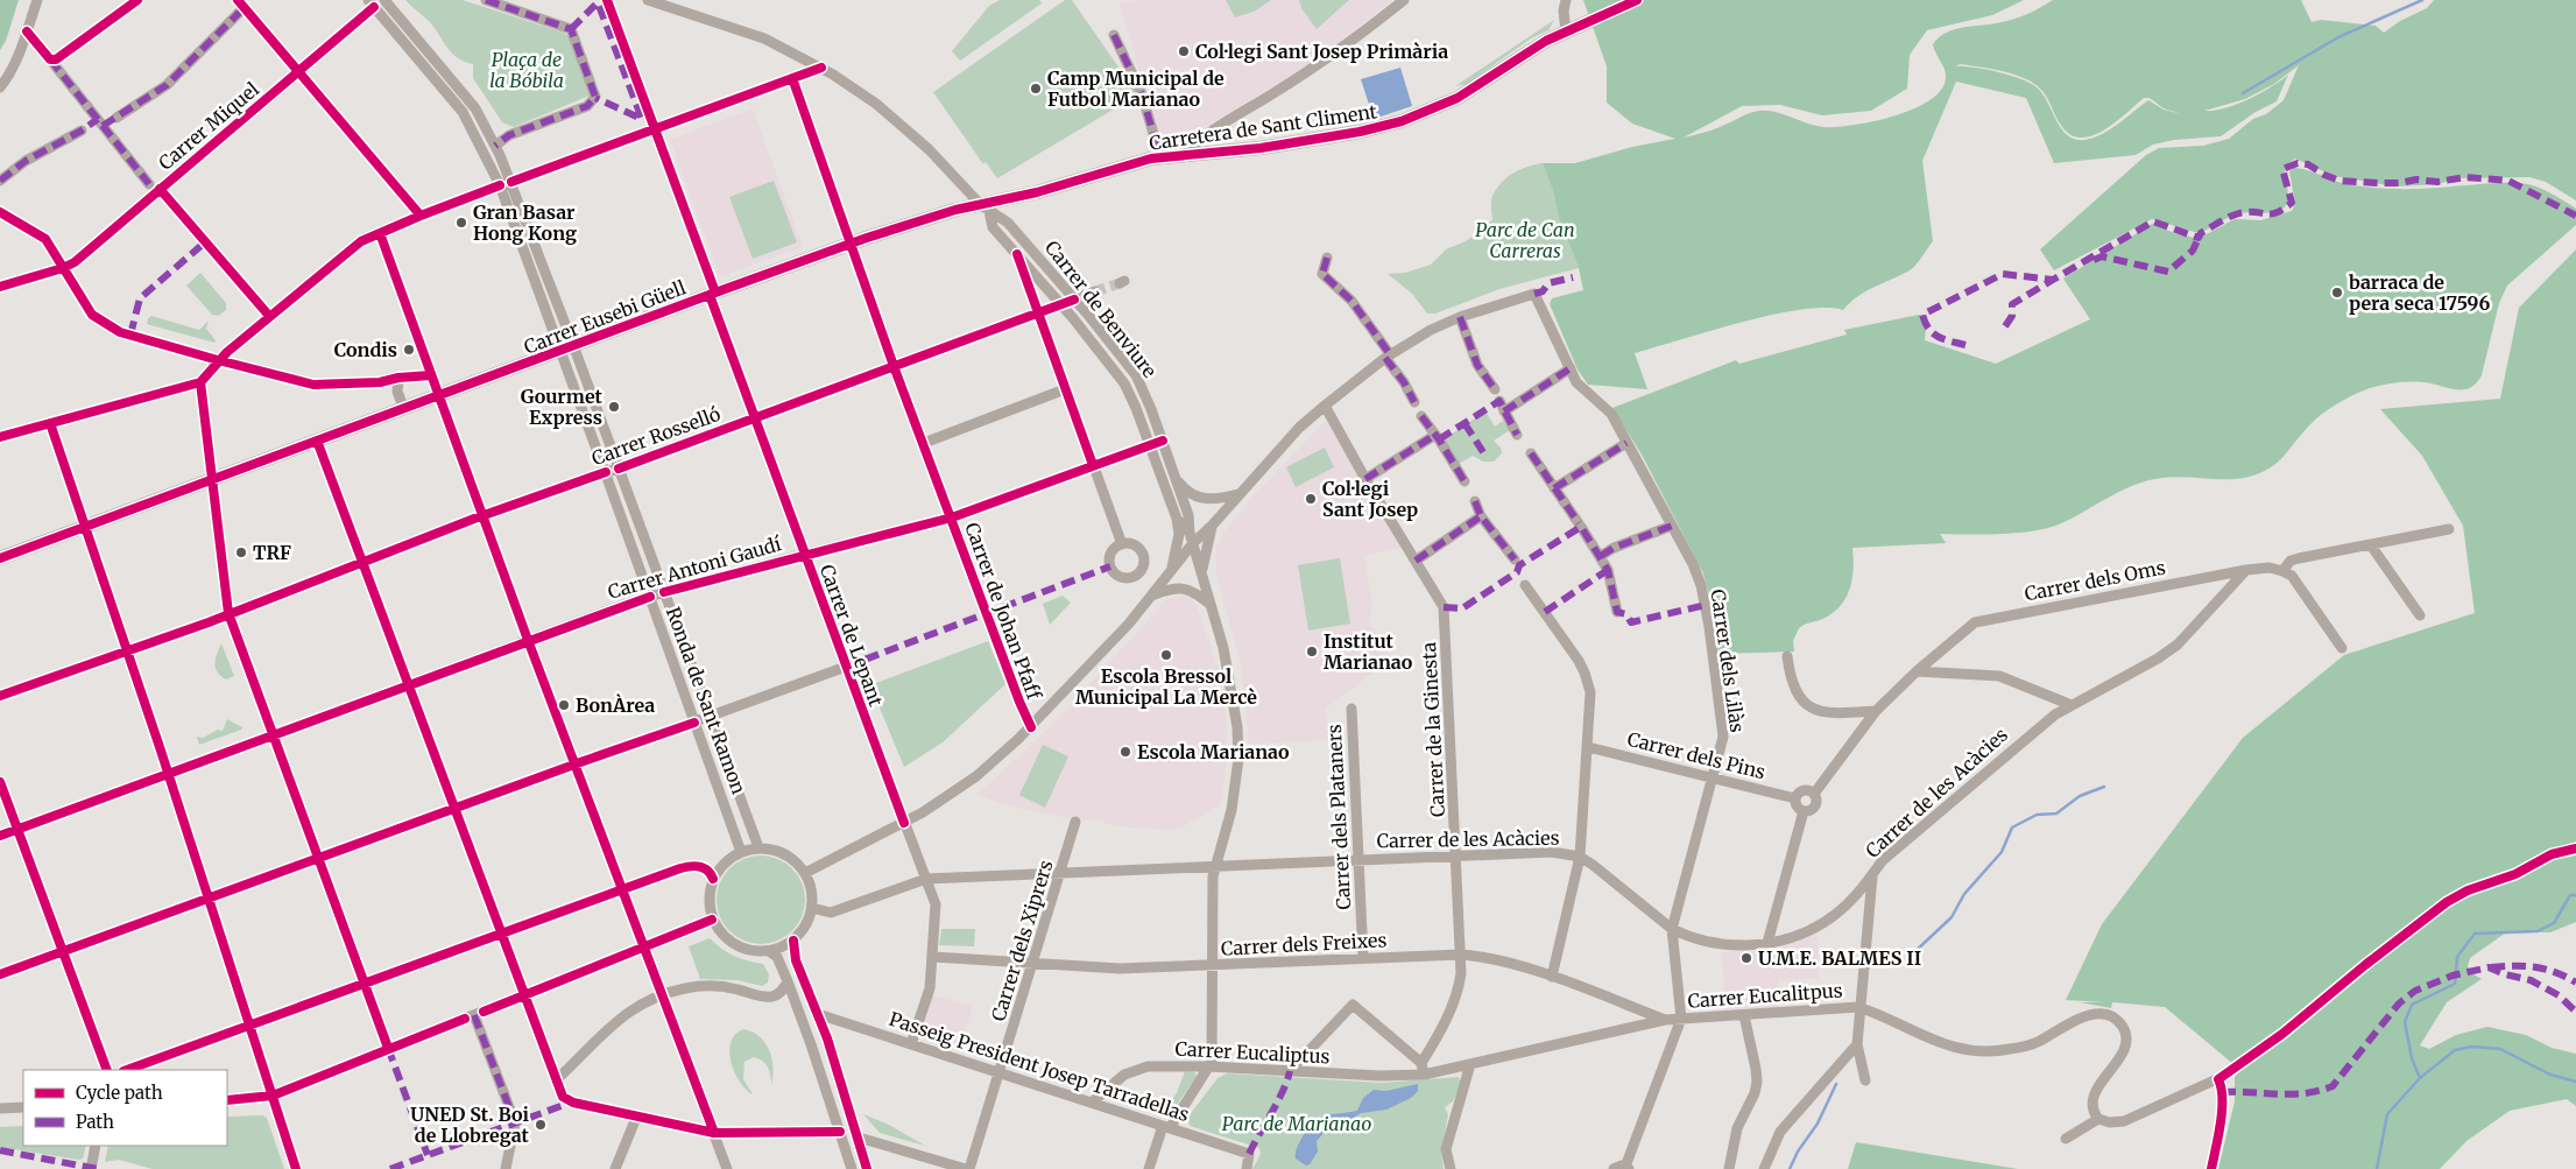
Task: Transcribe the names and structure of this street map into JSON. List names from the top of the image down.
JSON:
{
  "streets": {
    "street": [
      "Carrer Miquel",
      "Carretera de Sant Climent",
      "Carrer de Benviure",
      "Carrer Eusebi Güell",
      "Carrer Rosselló",
      "Carrer Antoni Gaudí",
      "Carrer dels Oms",
      "Carrer de Johan Pfaff",
      "Carrer de Lepant",
      "Carrer dels Lilàs",
      "Ronda de Sant Ramon",
      "Carrer de la Ginesta",
      "Carrer dels Pins",
      "Carrer de les Acàcies",
      "Carrer dels Plataners",
      "Carrer dels Xiprers",
      "Carrer dels Freixes",
      "Carrer Eucalitpus",
      "Carrer Eucaliptus",
      "Passeig President Josep Tarradellas"
    ]
  },
  "crossings": [
    ["Carrer Miquel", "Ronda de Sant Ramon"],
    ["Carretera de Sant Climent", "Carrer de Benviure"],
    ["Carretera de Sant Climent", "Carrer Eusebi Güell"],
    ["Carrer de Benviure", "Carrer Eusebi Güell"],
    ["Carrer de Benviure", "Carrer Rosselló"],
    ["Carrer de Benviure", "Carrer Antoni Gaudí"],
    ["Carrer Eusebi Güell", "Carrer de Johan Pfaff"],
    ["Carrer Eusebi Güell", "Carrer de Lepant"],
    ["Carrer Eusebi Güell", "Ronda de Sant Ramon"],
    ["Carrer Rosselló", "Carrer de Johan Pfaff"],
    ["Carrer Rosselló", "Carrer de Lepant"],
    ["Carrer Rosselló", "Ronda de Sant Ramon"],
    ["Carrer Antoni Gaudí", "Carrer de Johan Pfaff"],
    ["Carrer Antoni Gaudí", "Carrer de Lepant"],
    ["Carrer Antoni Gaudí", "Ronda de Sant Ramon"],
    ["Carrer dels Oms", "Carrer dels Pins"],
    ["Carrer dels Oms", "Carrer de les Acàcies"],
    ["Carrer de Lepant", "Carrer de les Acàcies"],
    ["Carrer de Lepant", "Carrer dels Freixes"],
    ["Carrer de Lepant", "Passeig President Josep Tarradellas"],
    ["Carrer dels Lilàs", "Carrer dels Pins"],
    ["Carrer dels Lilàs", "Carrer de les Acàcies"],
    ["Carrer dels Lilàs", "Carrer Eucalitpus"],
    ["Ronda de Sant Ramon", "Carrer de les Acàcies"],
    ["Carrer de la Ginesta", "Carrer de les Acàcies"],
    ["Carrer de la Ginesta", "Carrer dels Freixes"],
    ["Carrer de la Ginesta", "Carrer Eucalitpus"],
    ["Carrer de la Ginesta", "Carrer Eucaliptus"],
    ["Carrer de les Acàcies", "Carrer dels Plataners"],
    ["Carrer de les Acàcies", "Carrer dels Xiprers"],
    ["Carrer dels Plataners", "Carrer dels Freixes"],
    ["Carrer dels Xiprers", "Carrer dels Freixes"],
    ["Carrer dels Xiprers", "Passeig President Josep Tarradellas"],
    ["Carrer dels Freixes", "Carrer Eucalitpus"],
    ["Carrer Eucalitpus", "Carrer Eucaliptus"],
    ["Carrer Eucaliptus", "Passeig President Josep Tarradellas"]
  ],
  "parks": ["Plaça de la Bóbila", "Parc de Can Carreras", "Parc de Marianao"],
  "places": [
    "Col·legi Sant Josep Primària",
    "Camp Municipal de Futbol Marianao",
    "Gran Basar Hong Kong",
    "barraca de pera seca 17596",
    "Condis",
    "Gourmet Express",
    "Col·legi Sant Josep",
    "TRF",
    "Institut Marianao",
    "Escola Bressol Municipal La Mercè",
    "BonÀrea",
    "Escola Marianao",
    "U.M.E. BALMES II",
    "UNED St. Boi de Llobregat"
  ],
  "legend": ["Cycle path", "Path"]
}
